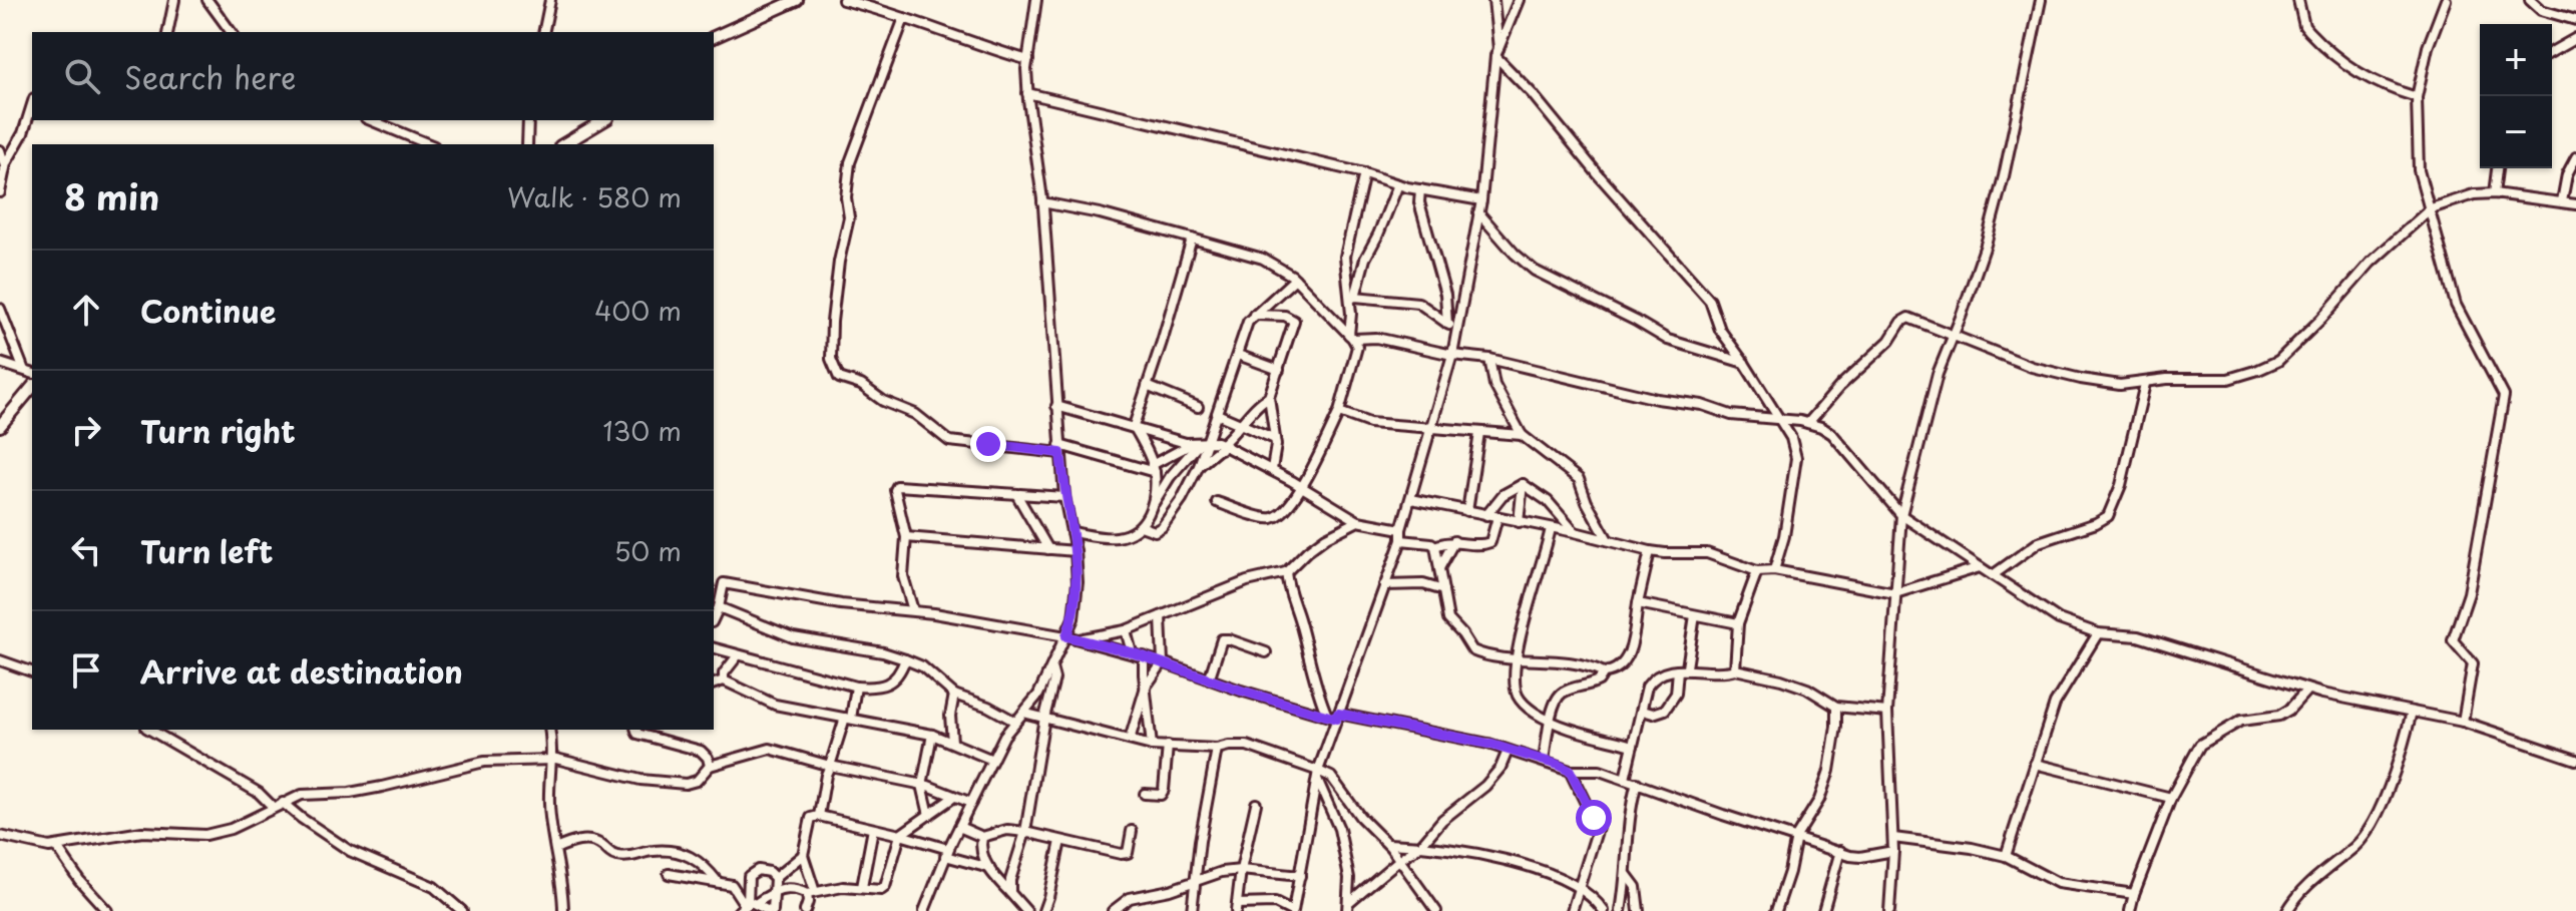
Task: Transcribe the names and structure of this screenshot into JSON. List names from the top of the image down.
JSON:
{
  "page": {
    "map_buttons": ["+", "−"],
    "search": "Search here",
    "heading": ["8 min", "Walk · 580 m"],
    "list": [
      ["Continue", "400 m"],
      ["Turn right", "130 m"],
      ["Turn left", "50 m"],
      "Arrive at destination"
    ]
  }
}
